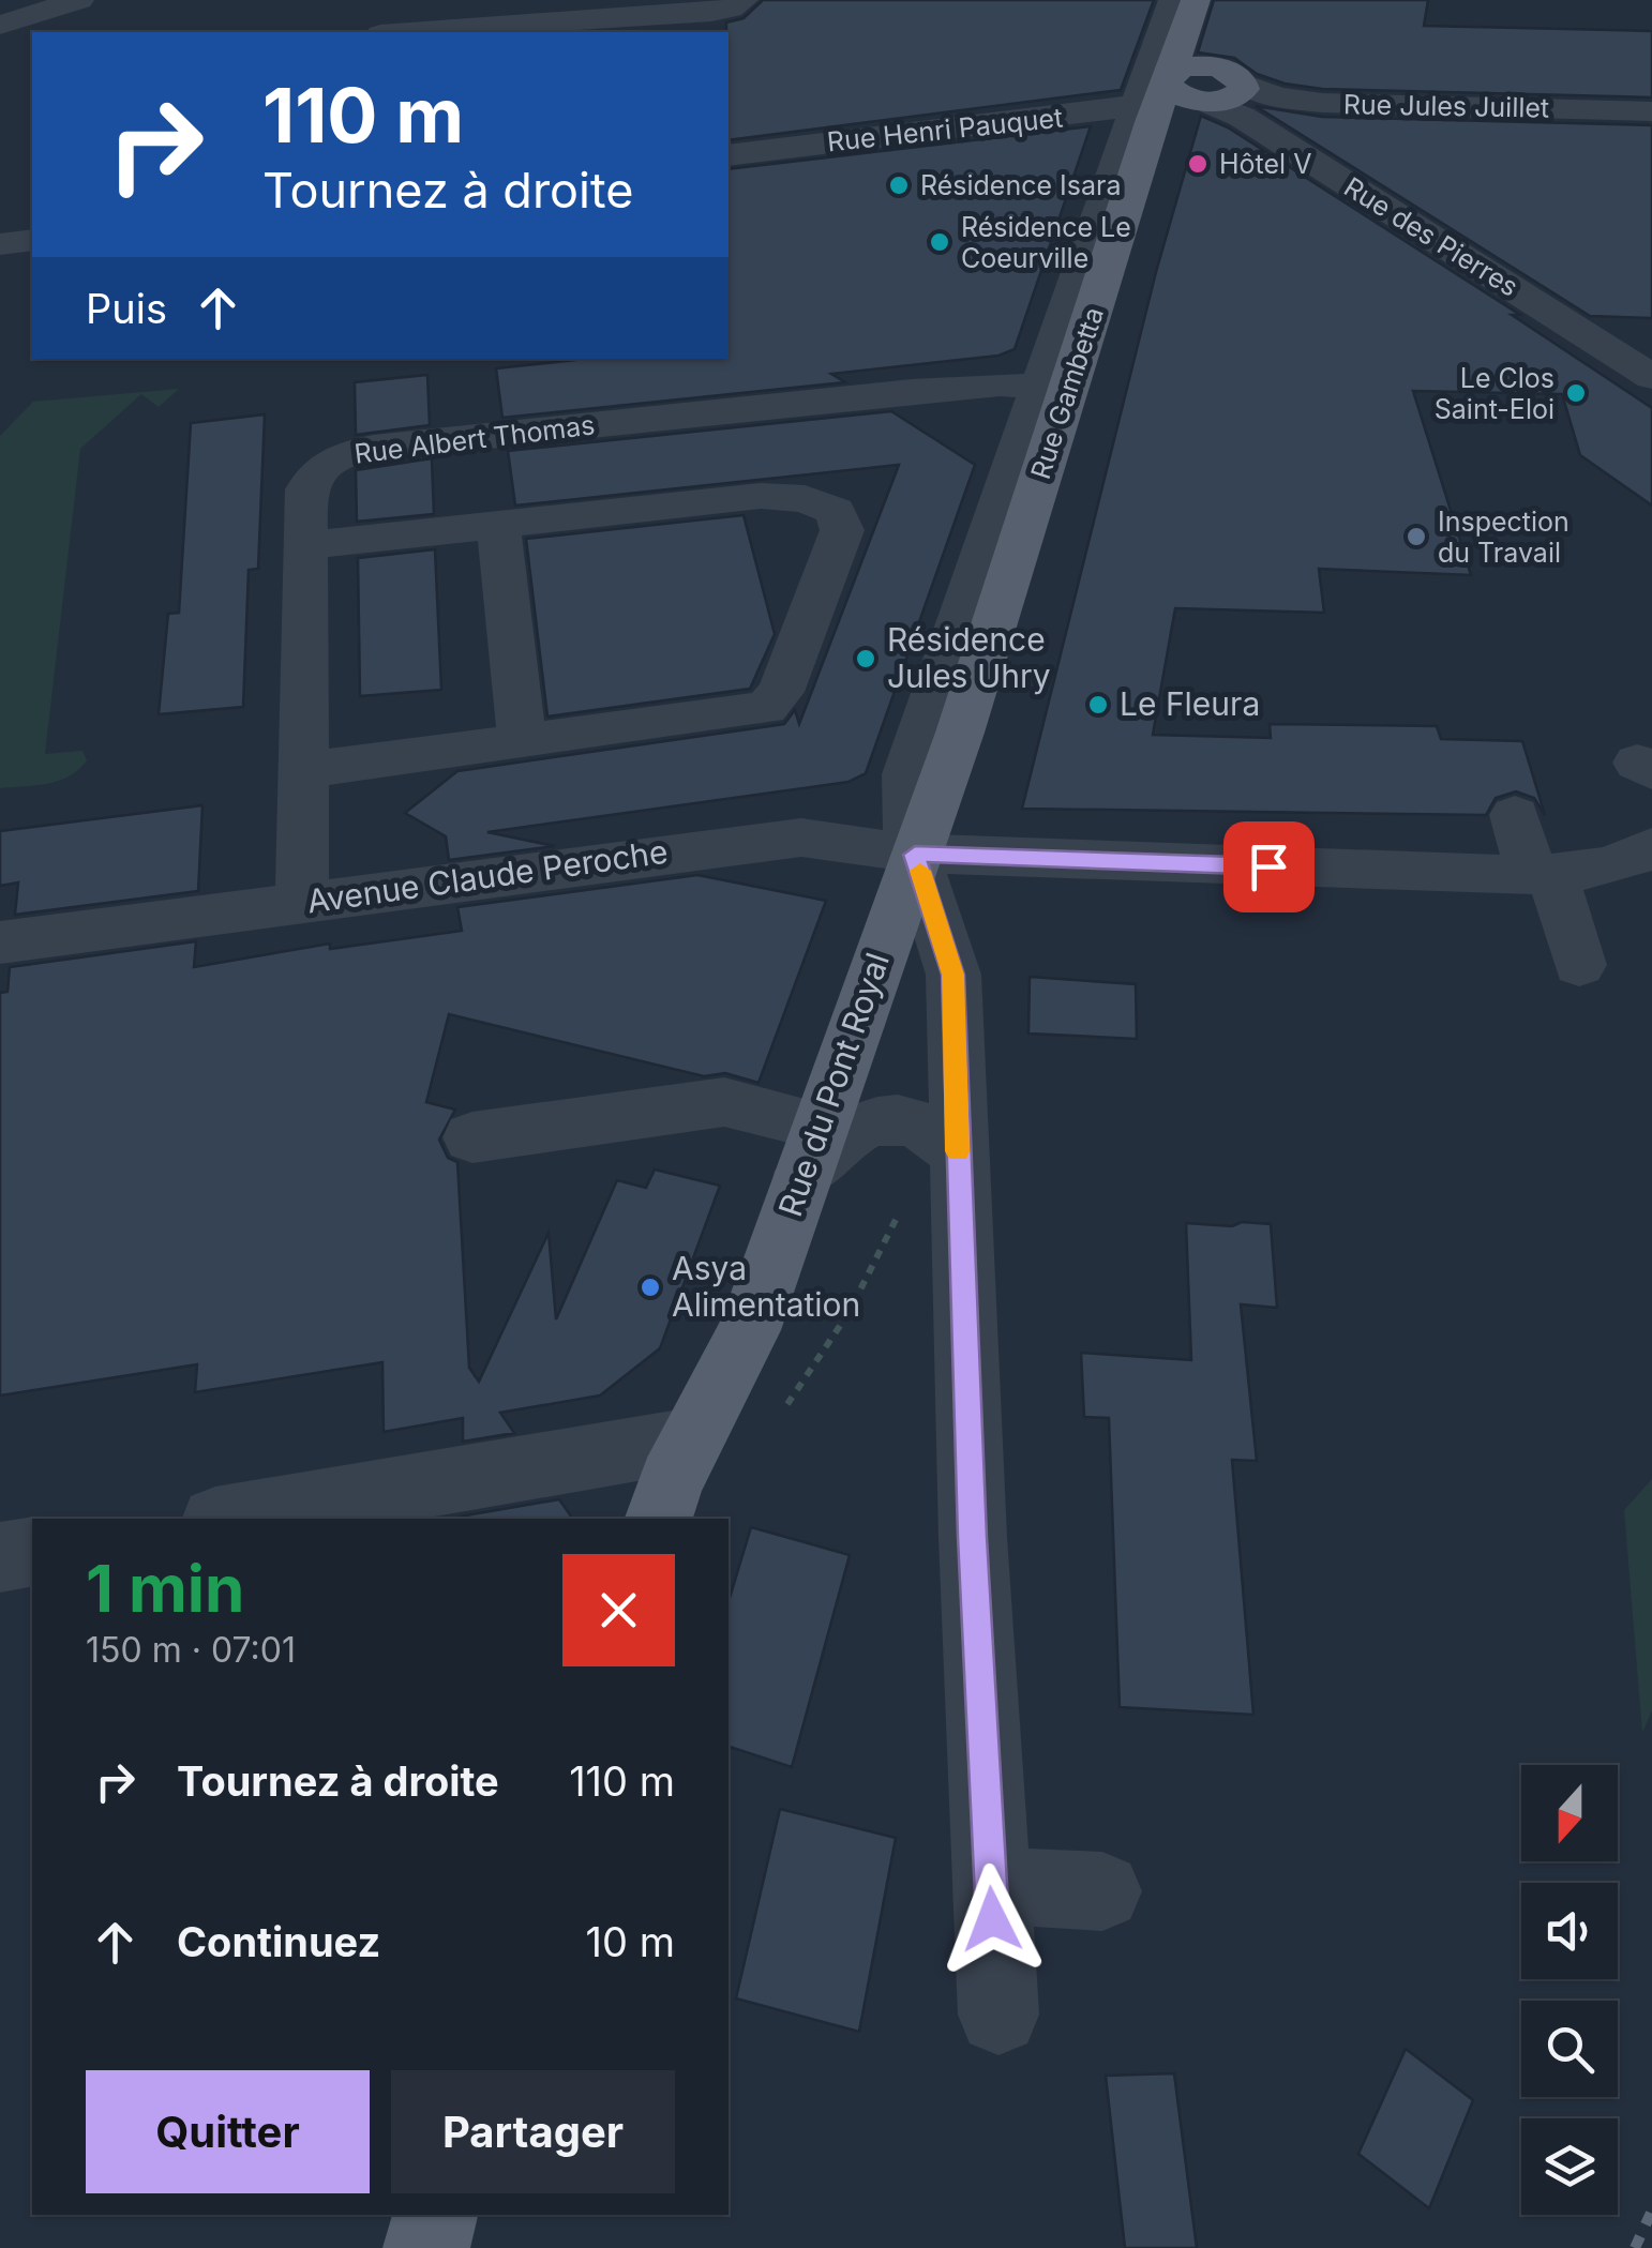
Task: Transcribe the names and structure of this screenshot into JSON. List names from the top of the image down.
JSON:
{
  "streets": {
    "main road": ["Rue Gambetta", "Rue du Pont Royal"],
    "street": [
      "Rue Jules Juillet",
      "Rue Henri Pauquet",
      "Rue des Pierres",
      "Rue Albert Thomas",
      "Avenue Claude Peroche"
    ]
  },
  "crossings": [
    ["Rue Henri Pauquet", "Rue des Pierres"],
    ["Rue Gambetta", "Rue Albert Thomas"],
    ["Rue Gambetta", "Rue du Pont Royal"],
    ["Rue Albert Thomas", "Avenue Claude Peroche"],
    ["Avenue Claude Peroche", "Rue du Pont Royal"]
  ],
  "places": [
    "Hôtel V",
    "Résidence Isara",
    "Résidence Le Coeurville",
    "Le Clos Saint-Eloi",
    "Inspection du Travail",
    "Résidence Jules Uhry",
    "Le Fleura",
    "Asya Alimentation"
  ],
  "north": "bottom",
  "page": {
    "turn": ["110 m", "Tournez à droite"],
    "then": "Puis",
    "heading": ["1 min", "150 m · 07:01"],
    "list": [
      {
        "name": "Tournez à droite",
        "value": "110 m"
      },
      {
        "name": "Continuez",
        "value": "10 m"
      }
    ],
    "buttons": ["Quitter", "Partager"]
  }
}
